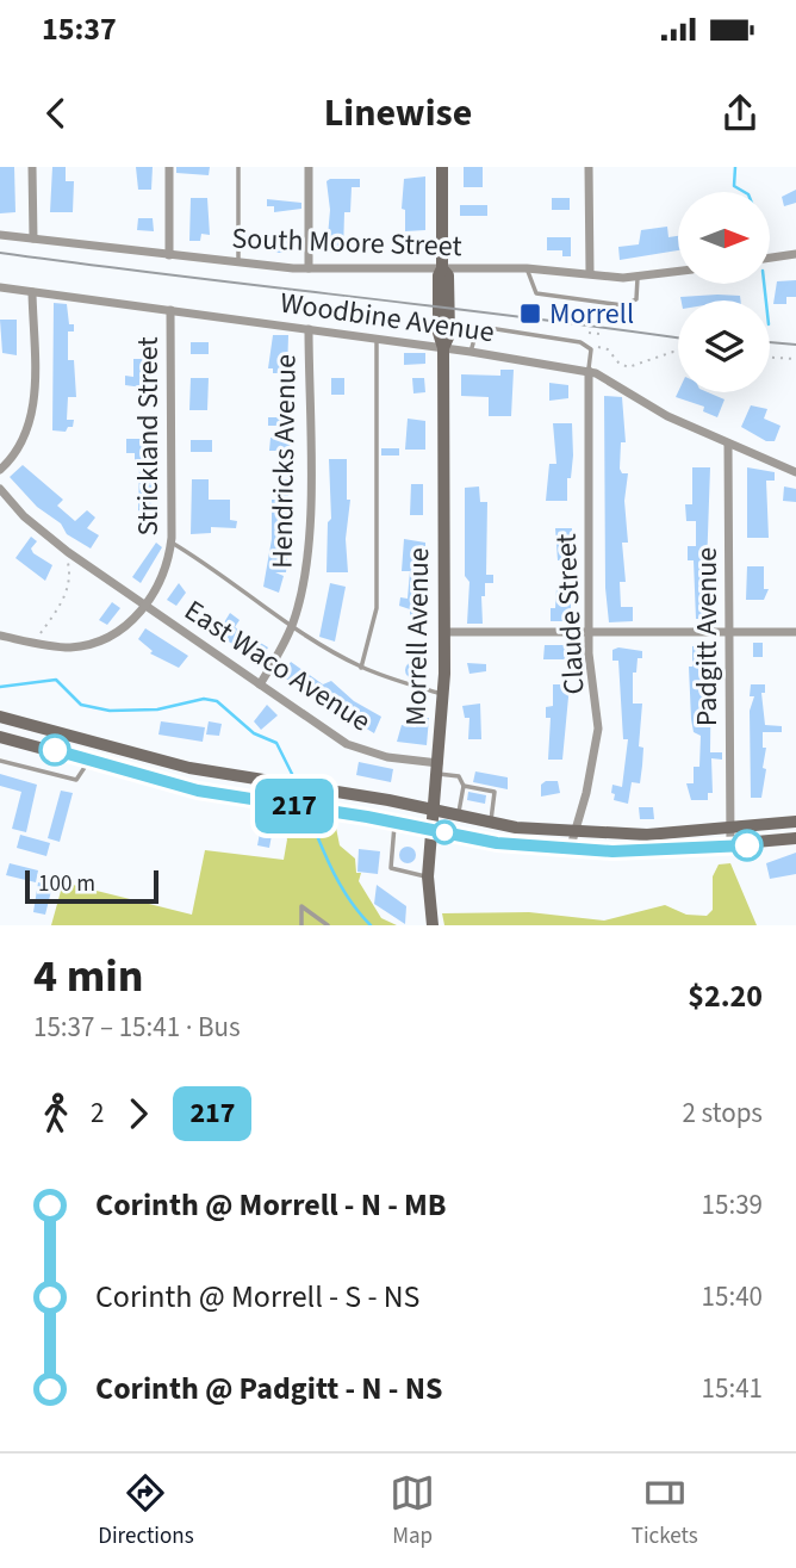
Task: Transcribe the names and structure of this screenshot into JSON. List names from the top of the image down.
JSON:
{
  "streets": {
    "main road": ["Morrell Avenue"],
    "street": [
      "South Moore Street",
      "Woodbine Avenue",
      "Strickland Street",
      "Hendricks Avenue",
      "Claude Street",
      "Padgitt Avenue",
      "East Waco Avenue"
    ]
  },
  "crossings": [
    ["South Moore Street", "Morrell Avenue"],
    ["Woodbine Avenue", "Strickland Street"],
    ["Woodbine Avenue", "Hendricks Avenue"],
    ["Woodbine Avenue", "Claude Street"],
    ["Woodbine Avenue", "Morrell Avenue"],
    ["Woodbine Avenue", "Padgitt Avenue"],
    ["Strickland Street", "East Waco Avenue"],
    ["Hendricks Avenue", "East Waco Avenue"],
    ["Morrell Avenue", "East Waco Avenue"]
  ],
  "places": {
    "transit": ["Morrell"]
  },
  "lines": ["bus line 217"],
  "scale_bar": "100 m",
  "north": "right",
  "page": {
    "status": "15:37",
    "header": "Linewise",
    "on_map": "217",
    "scale": "100 m",
    "heading": ["4 min", "15:37 – 15:41 · Bus", "$2.20"],
    "legs": ["2", "217", "2 stops"],
    "list": [
      {
        "name": "Corinth @ Morrell - N - MB",
        "value": "15:39"
      },
      {
        "name": "Corinth @ Morrell - S - NS",
        "value": "15:40"
      },
      {
        "name": "Corinth @ Padgitt - N - NS",
        "value": "15:41"
      }
    ],
    "tabs": ["Directions", "Map", "Tickets"]
  }
}
